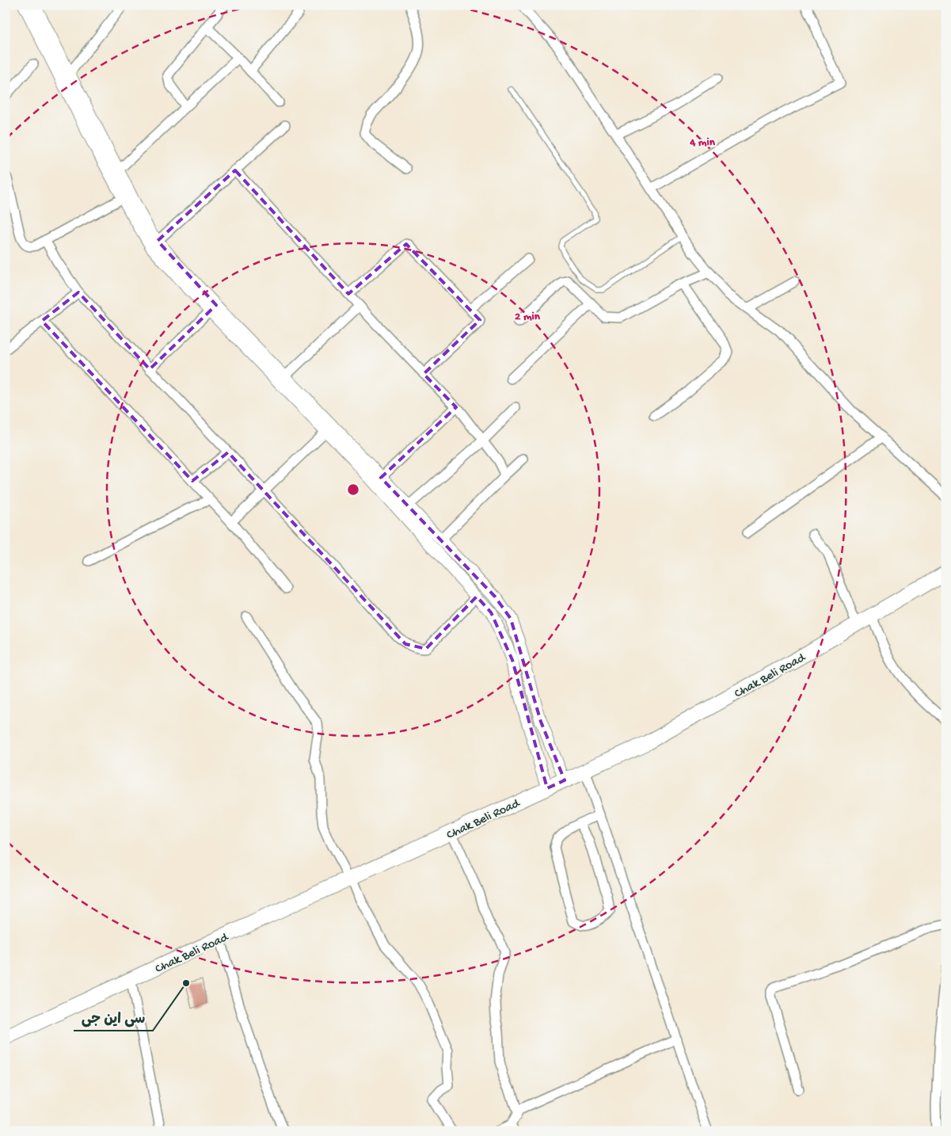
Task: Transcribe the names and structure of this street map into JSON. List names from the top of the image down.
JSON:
{
  "streets": {
    "main road": ["Chak Beli Road"]
  },
  "places": ["سی این جی"],
  "rings": ["4 min", "2 min"]
}
